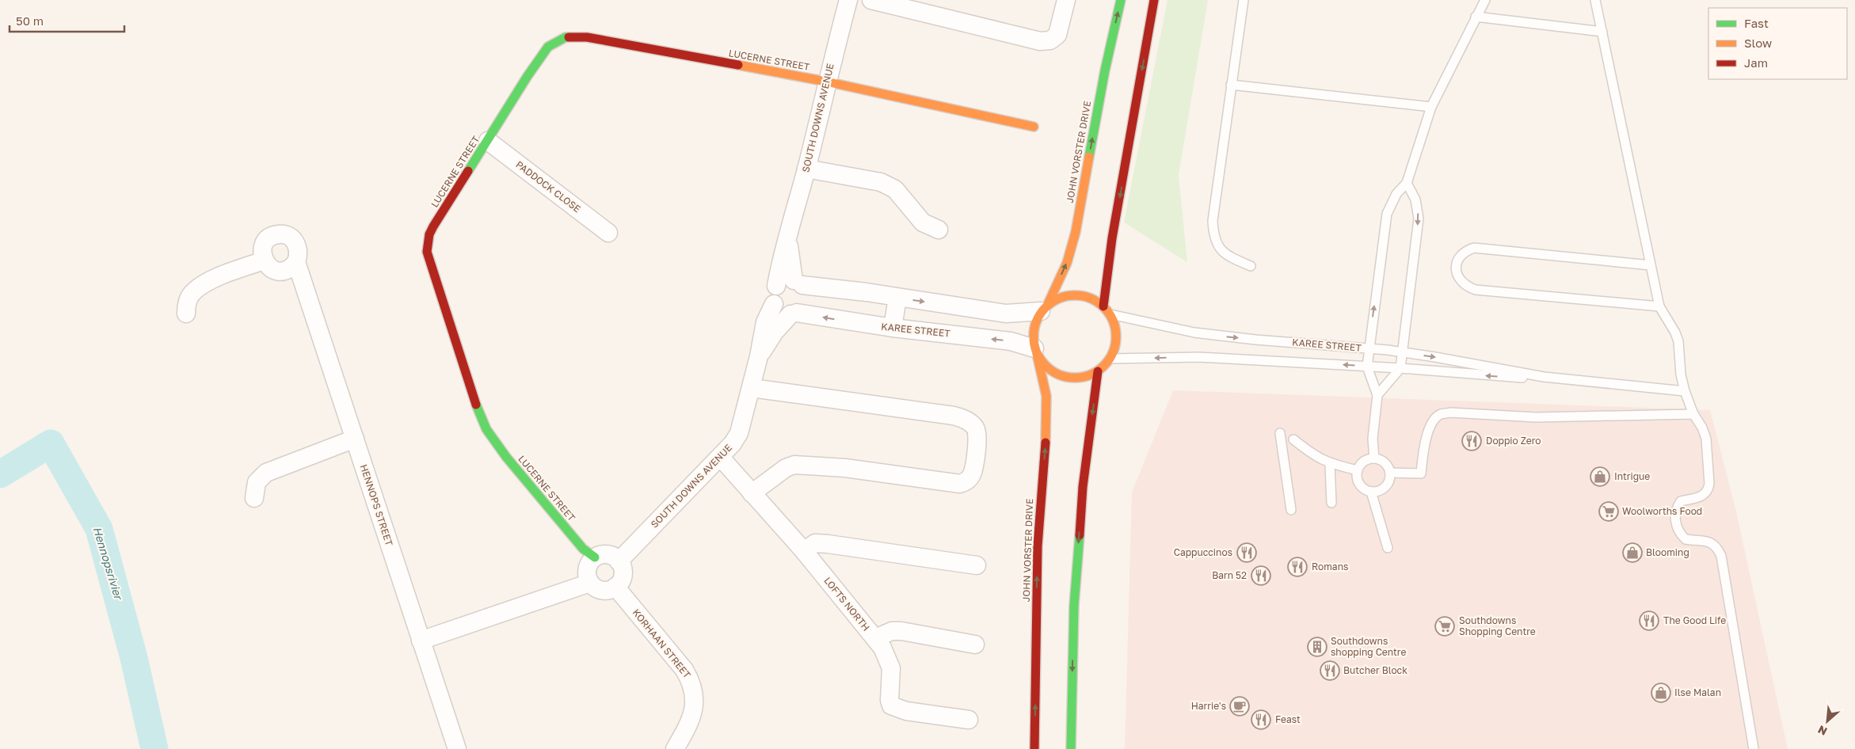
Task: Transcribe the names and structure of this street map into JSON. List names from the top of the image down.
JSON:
{
  "streets": {
    "street": [
      "LUCERNE STREET",
      "SOUTH DOWNS AVENUE",
      "JOHN VORSTER DRIVE",
      "PADDOCK CLOSE",
      "KAREE STREET",
      "HENNOPS STREET",
      "LOFTS NORTH",
      "KORHAAN STREET"
    ]
  },
  "crossings": [
    ["LUCERNE STREET", "SOUTH DOWNS AVENUE"],
    ["LUCERNE STREET", "PADDOCK CLOSE"],
    ["LUCERNE STREET", "KORHAAN STREET"],
    ["SOUTH DOWNS AVENUE", "KAREE STREET"],
    ["SOUTH DOWNS AVENUE", "LOFTS NORTH"],
    ["SOUTH DOWNS AVENUE", "KORHAAN STREET"],
    ["JOHN VORSTER DRIVE", "KAREE STREET"]
  ],
  "water": ["Hennopsrivier"],
  "places": {
    "restaurant": [
      "Doppio Zero",
      "Cappuccinos",
      "Romans",
      "Barn 52",
      "The Good Life",
      "Butcher Block",
      "Feast"
    ],
    "shop": ["Intrigue", "Blooming", "Ilse Malan"],
    "supermarket": ["Woolworths Food", "Southdowns Shopping Centre"],
    "building": ["Southdowns shopping Centre"],
    "cafe": ["Harrie's"]
  },
  "legend": ["Fast", "Slow", "Jam"],
  "scale_bar": "50 m",
  "north": "bottom left"
}
